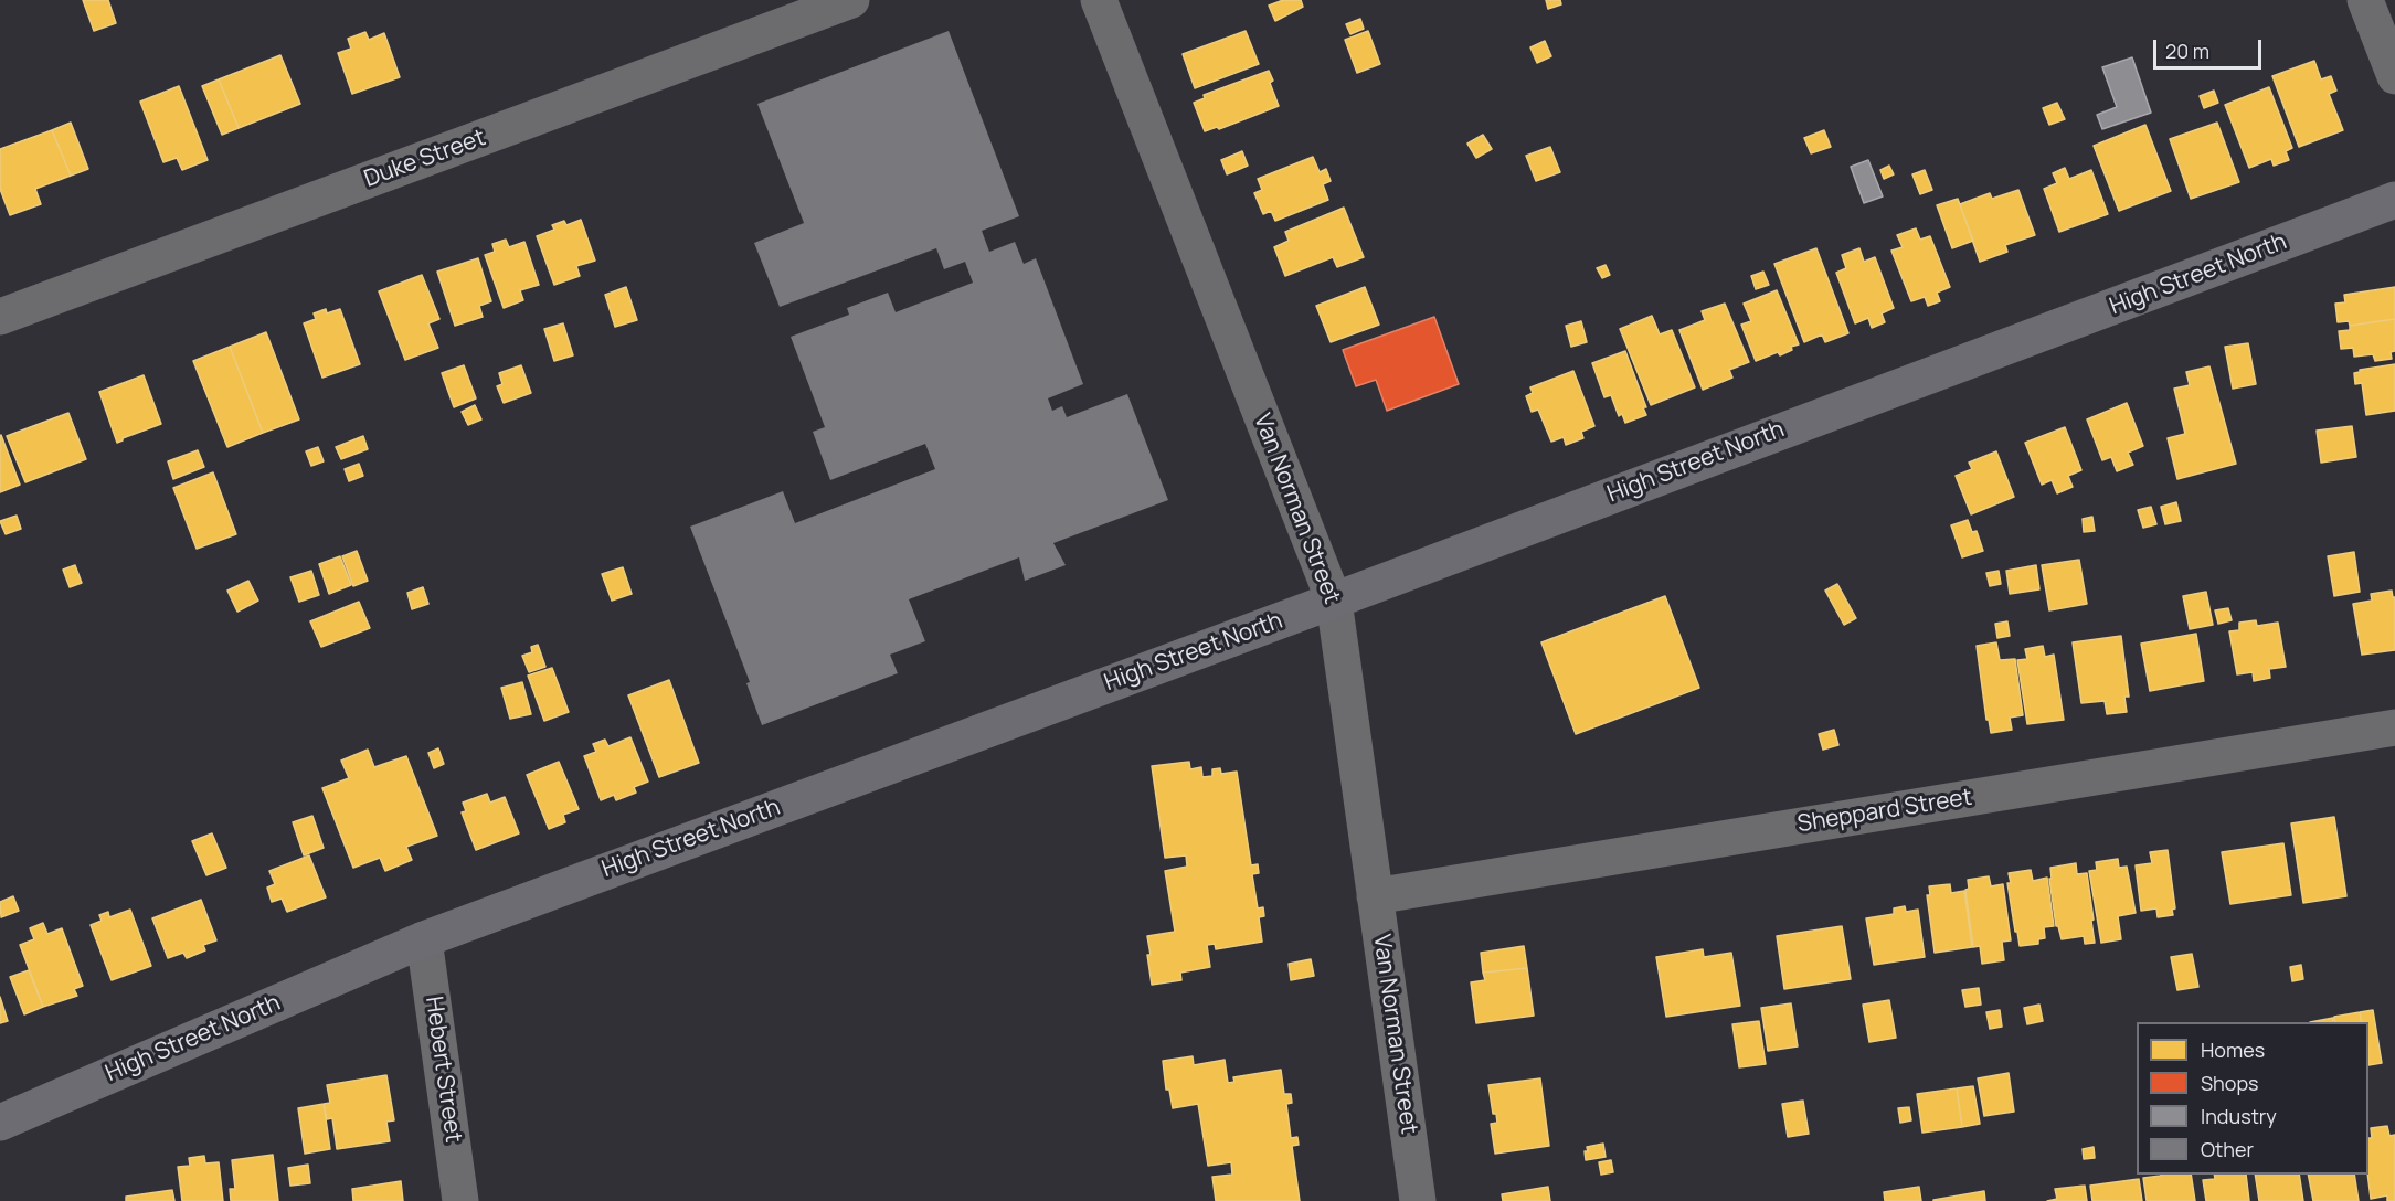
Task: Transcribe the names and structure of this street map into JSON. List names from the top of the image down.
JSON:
{
  "streets": {
    "main road": ["High Street North"],
    "street": [
      "Duke Street",
      "Van Norman Street",
      "Sheppard Street",
      "Hebert Street"
    ]
  },
  "crossings": [
    ["High Street North", "Van Norman Street"],
    ["High Street North", "Hebert Street"],
    ["Van Norman Street", "Sheppard Street"]
  ],
  "legend": [
    "Homes",
    "Shops",
    "Industry",
    "Other"
  ],
  "scale_bar": "20 m"
}
